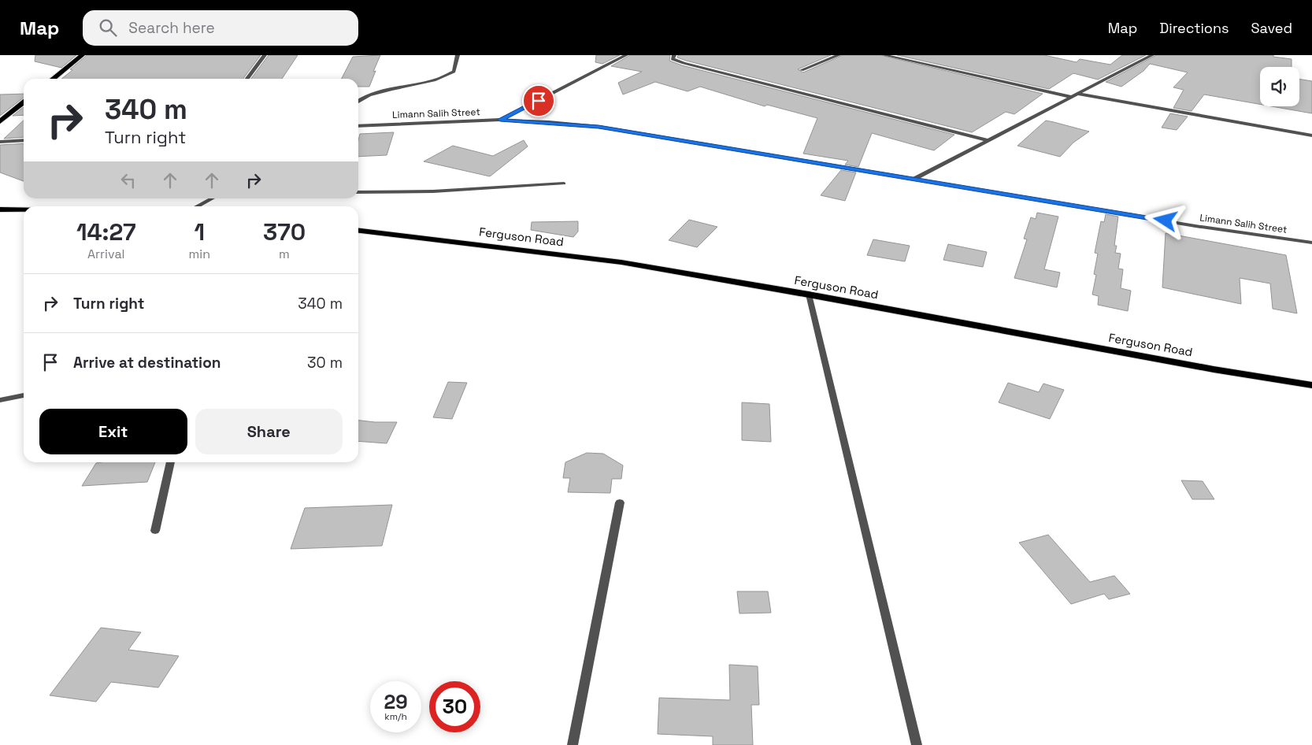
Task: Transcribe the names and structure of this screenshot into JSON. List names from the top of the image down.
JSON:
{
  "streets": {
    "highway": ["Ferguson Road"],
    "street": ["Limann Salih Street"]
  },
  "page": {
    "header": "Map",
    "search": "Search here",
    "nav": ["Map", "Directions", "Saved"],
    "turn": ["340 m", "Turn right"],
    "eta": [
      "14:27",
      "Arrival",
      "1",
      "min",
      "370",
      "m"
    ],
    "list": [
      {
        "name": "Turn right",
        "value": "340 m"
      },
      {
        "name": "Arrive at destination",
        "value": "30 m"
      }
    ],
    "buttons": ["Exit", "Share"],
    "speed": "29 km/h",
    "limit": "30"
  }
}
